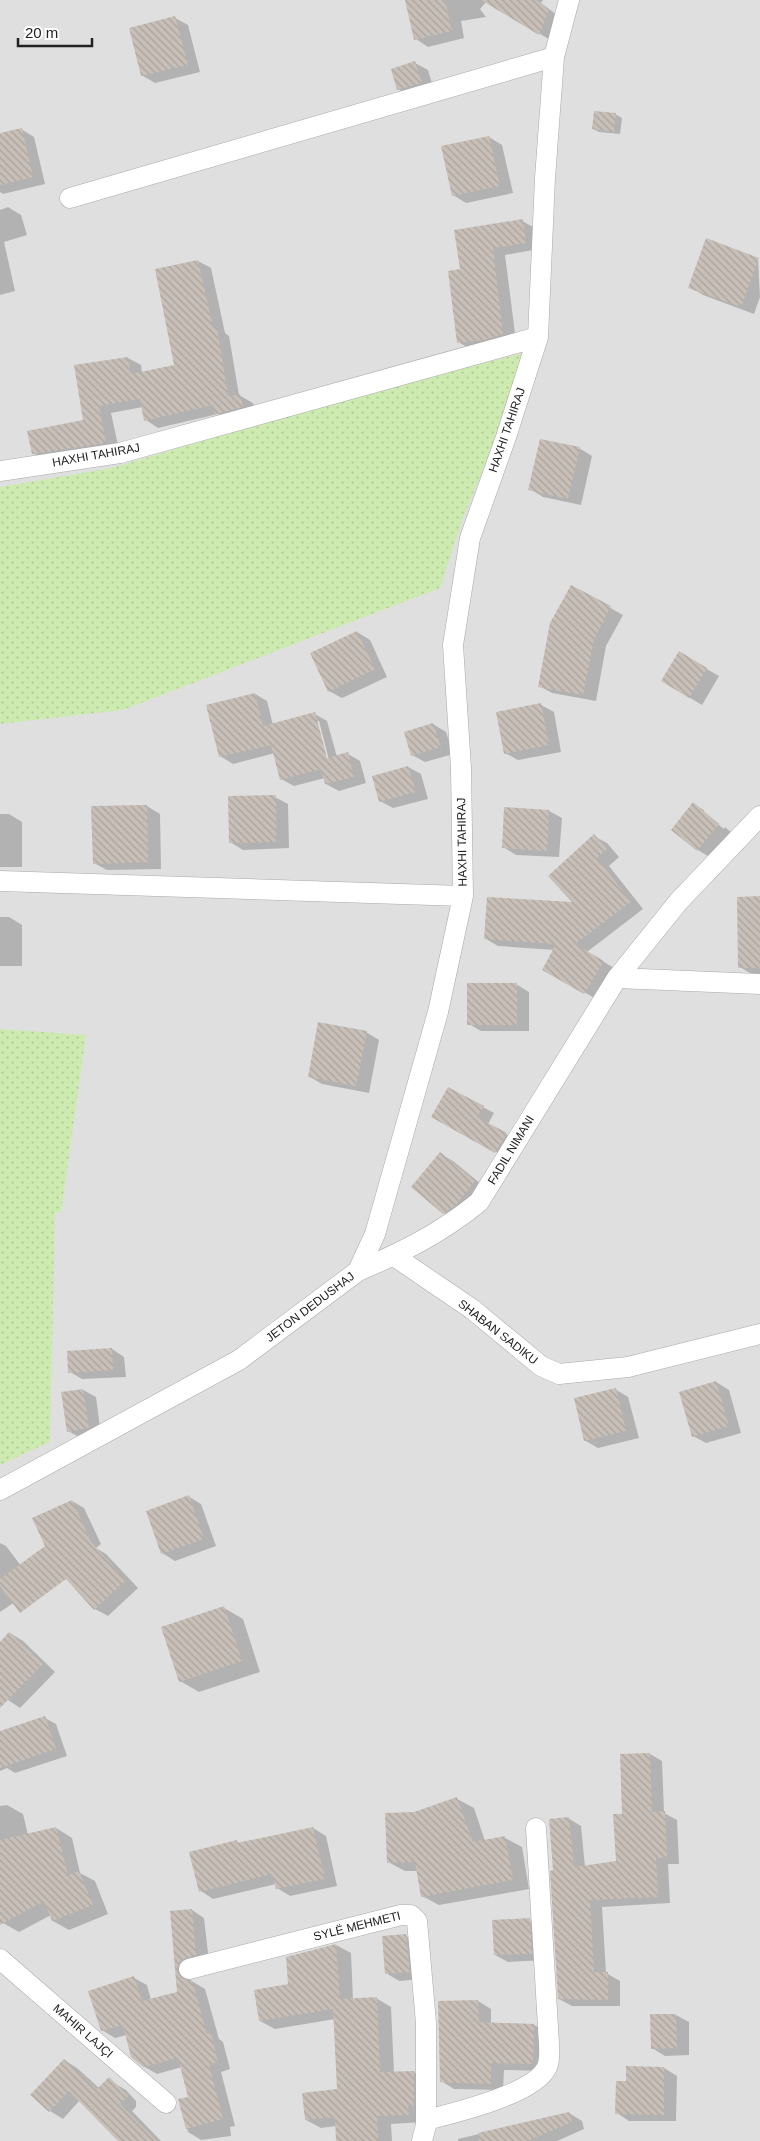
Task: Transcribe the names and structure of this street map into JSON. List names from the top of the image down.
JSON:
{
  "streets": {
    "street": [
      "HAXHI TAHIRAJ",
      "FADIL NIMANI",
      "JETON DEDUSHAJ",
      "SHABAN SADIKU",
      "SYLË MEHMETI",
      "MAHIR LAJÇI"
    ]
  },
  "crossings": [
    ["HAXHI TAHIRAJ", "JETON DEDUSHAJ"],
    ["FADIL NIMANI", "JETON DEDUSHAJ"],
    ["FADIL NIMANI", "SHABAN SADIKU"]
  ],
  "scale_bar": "20 m"
}
